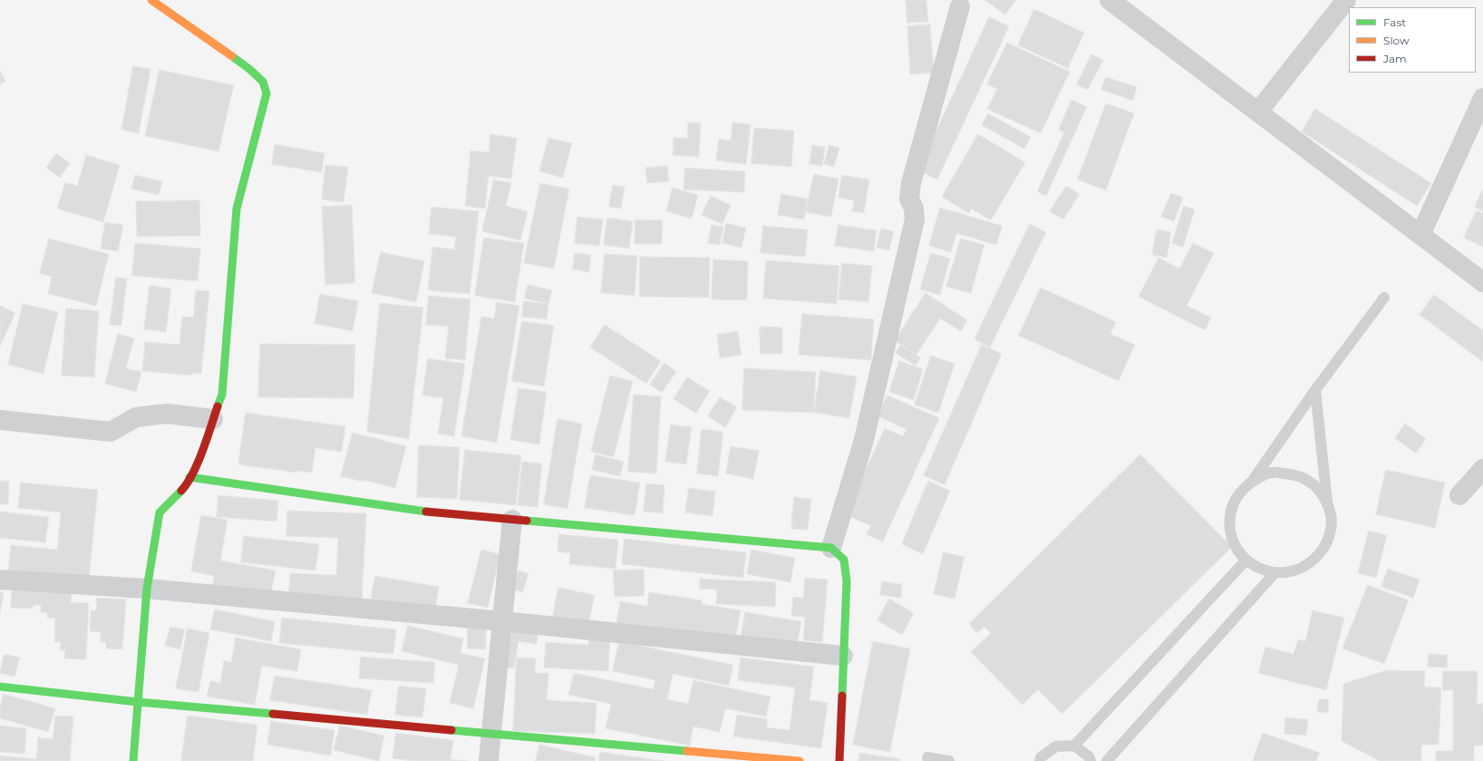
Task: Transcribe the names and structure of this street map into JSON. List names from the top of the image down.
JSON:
{
  "legend": ["Fast", "Slow", "Jam"]
}
